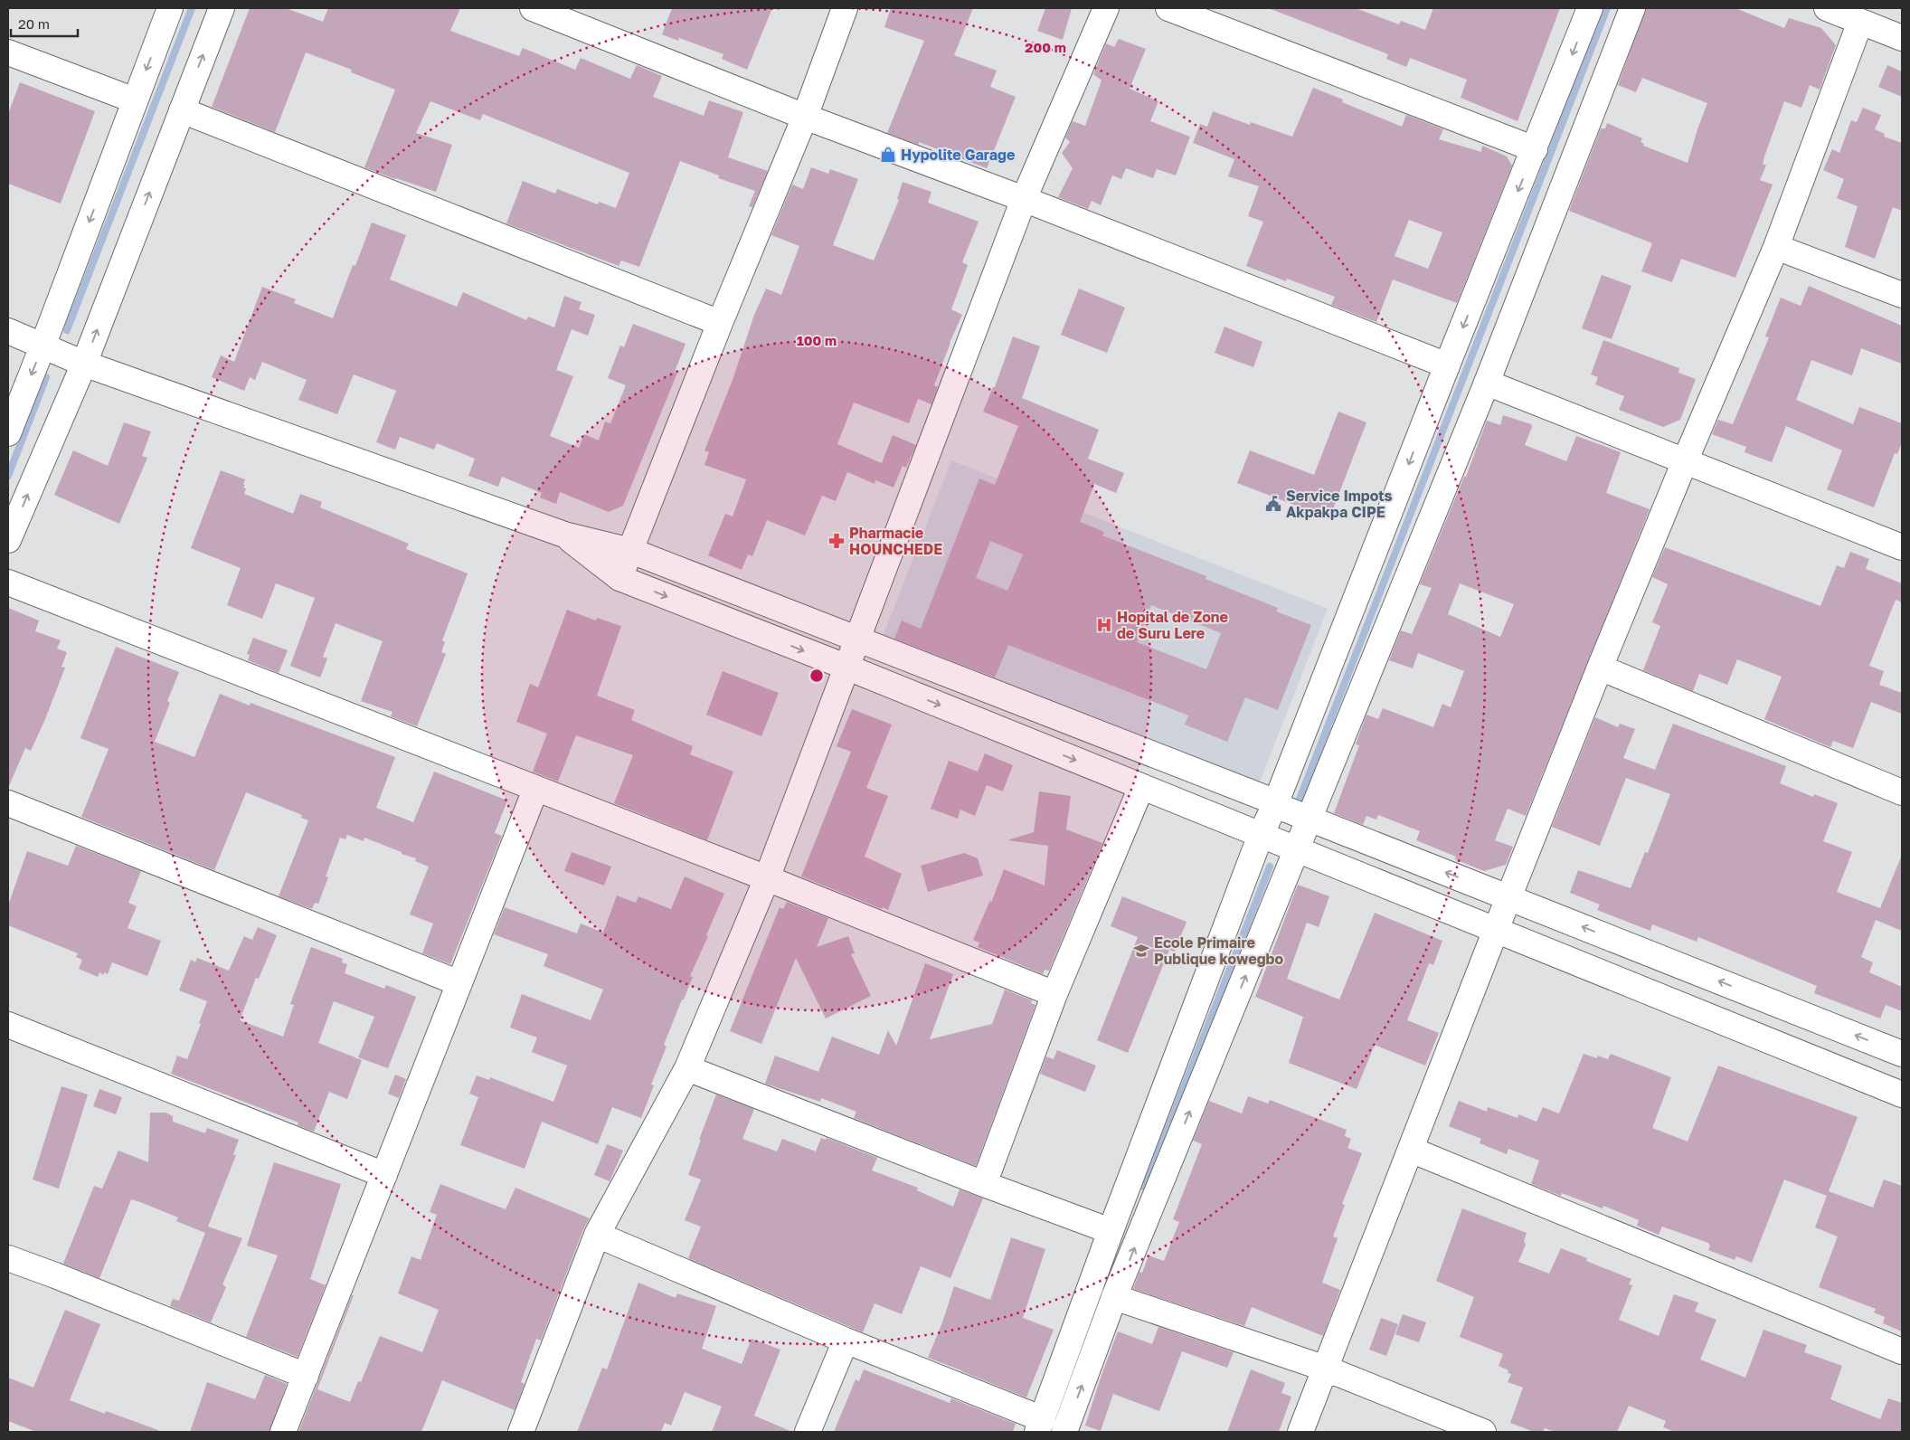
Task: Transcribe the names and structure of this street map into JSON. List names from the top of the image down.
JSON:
{
  "places": {
    "shop": ["Hypolite Garage"],
    "public building": ["Service Impots Akpakpa CIPE"],
    "pharmacy": ["Pharmacie HOUNCHEDE"],
    "hospital": ["Hopital de Zone de Suru Lere"],
    "school or university": ["Ecole Primaire Publique kowegbo"]
  },
  "scale_bar": "20 m",
  "rings": ["200 m", "100 m"]
}
